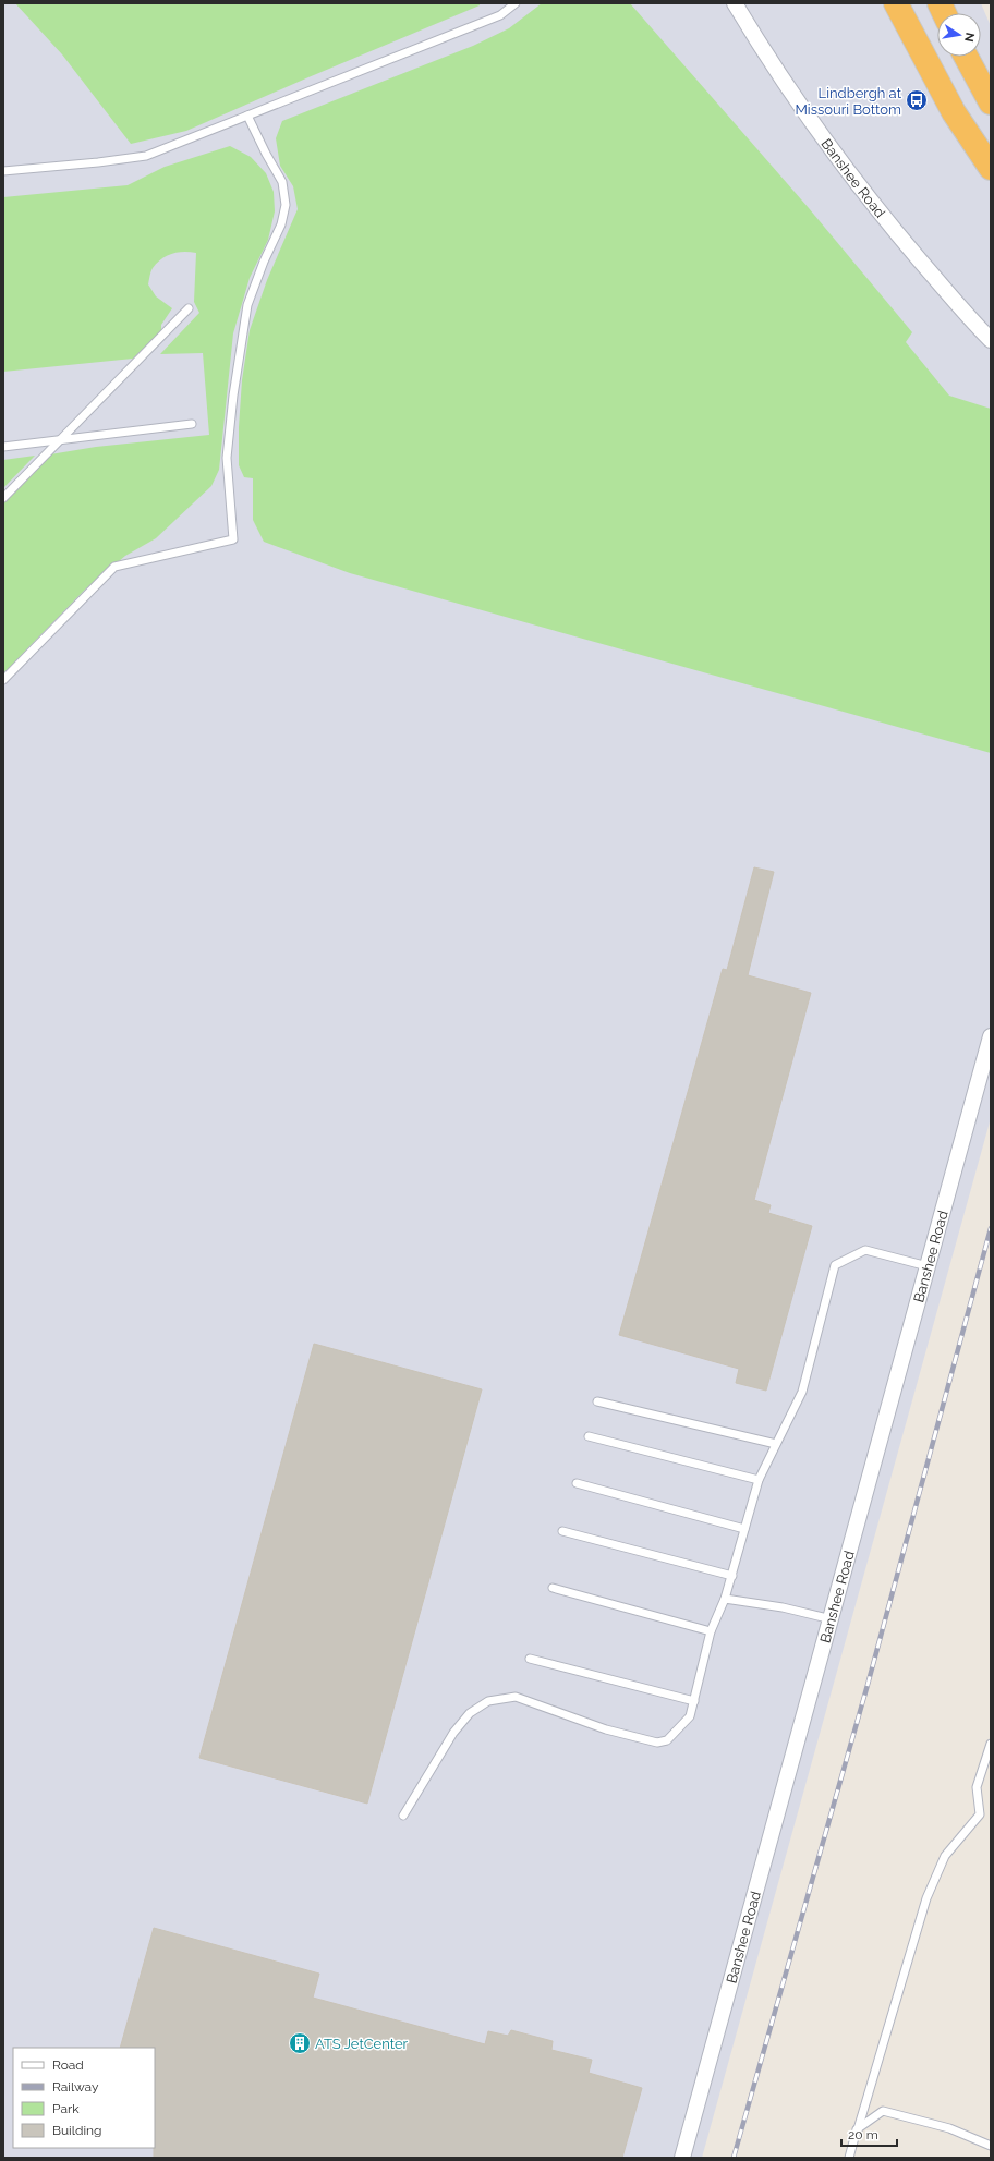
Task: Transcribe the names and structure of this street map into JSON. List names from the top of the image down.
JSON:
{
  "streets": {
    "street": ["Banshee Road"]
  },
  "places": {
    "bus stop": ["Lindbergh at Missouri Bottom"],
    "building": ["ATS JetCenter"]
  },
  "legend": [
    "Road",
    "Railway",
    "Park",
    "Building"
  ],
  "scale_bar": "20 m",
  "north": "right"
}
